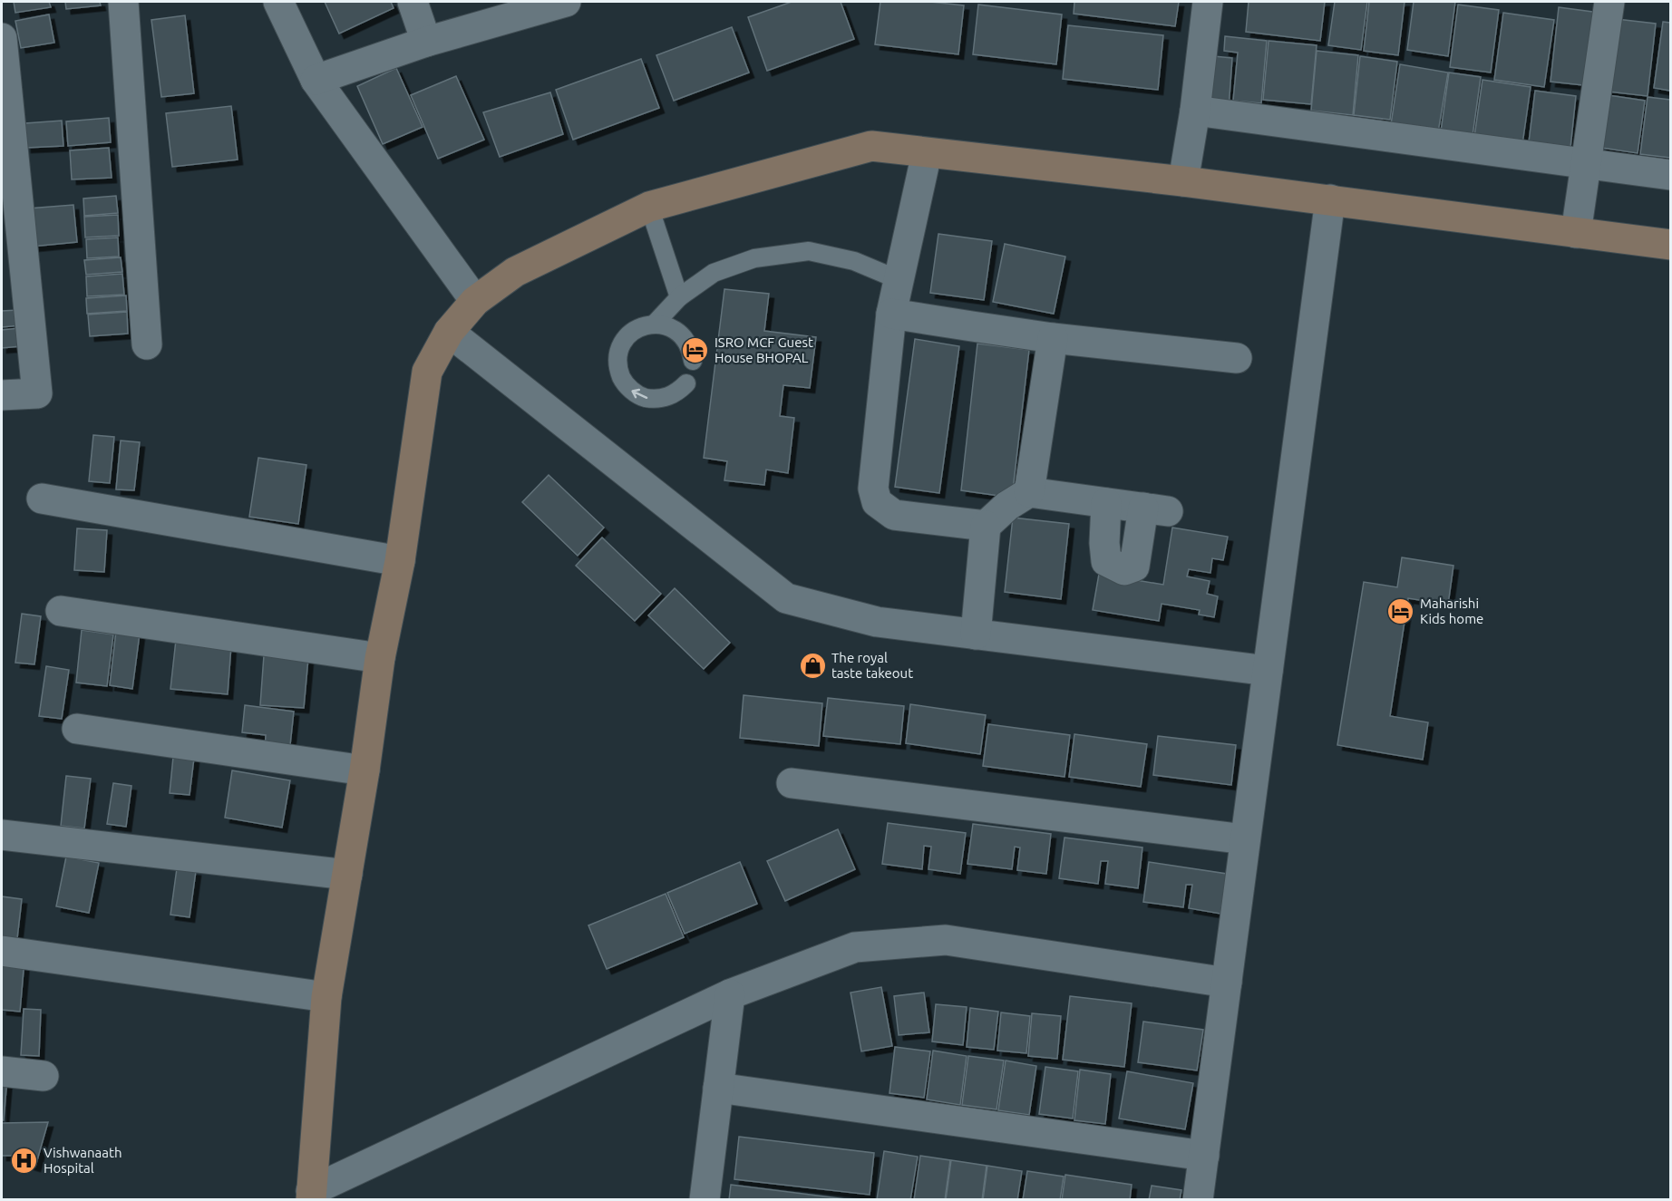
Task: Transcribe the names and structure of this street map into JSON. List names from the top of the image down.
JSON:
{
  "places": {
    "hotel": ["ISRO MCF Guest House BHOPAL", "Maharishi Kids home"],
    "shop": ["The royal taste takeout"],
    "hospital": ["Vishwanaath Hospital"]
  }
}
